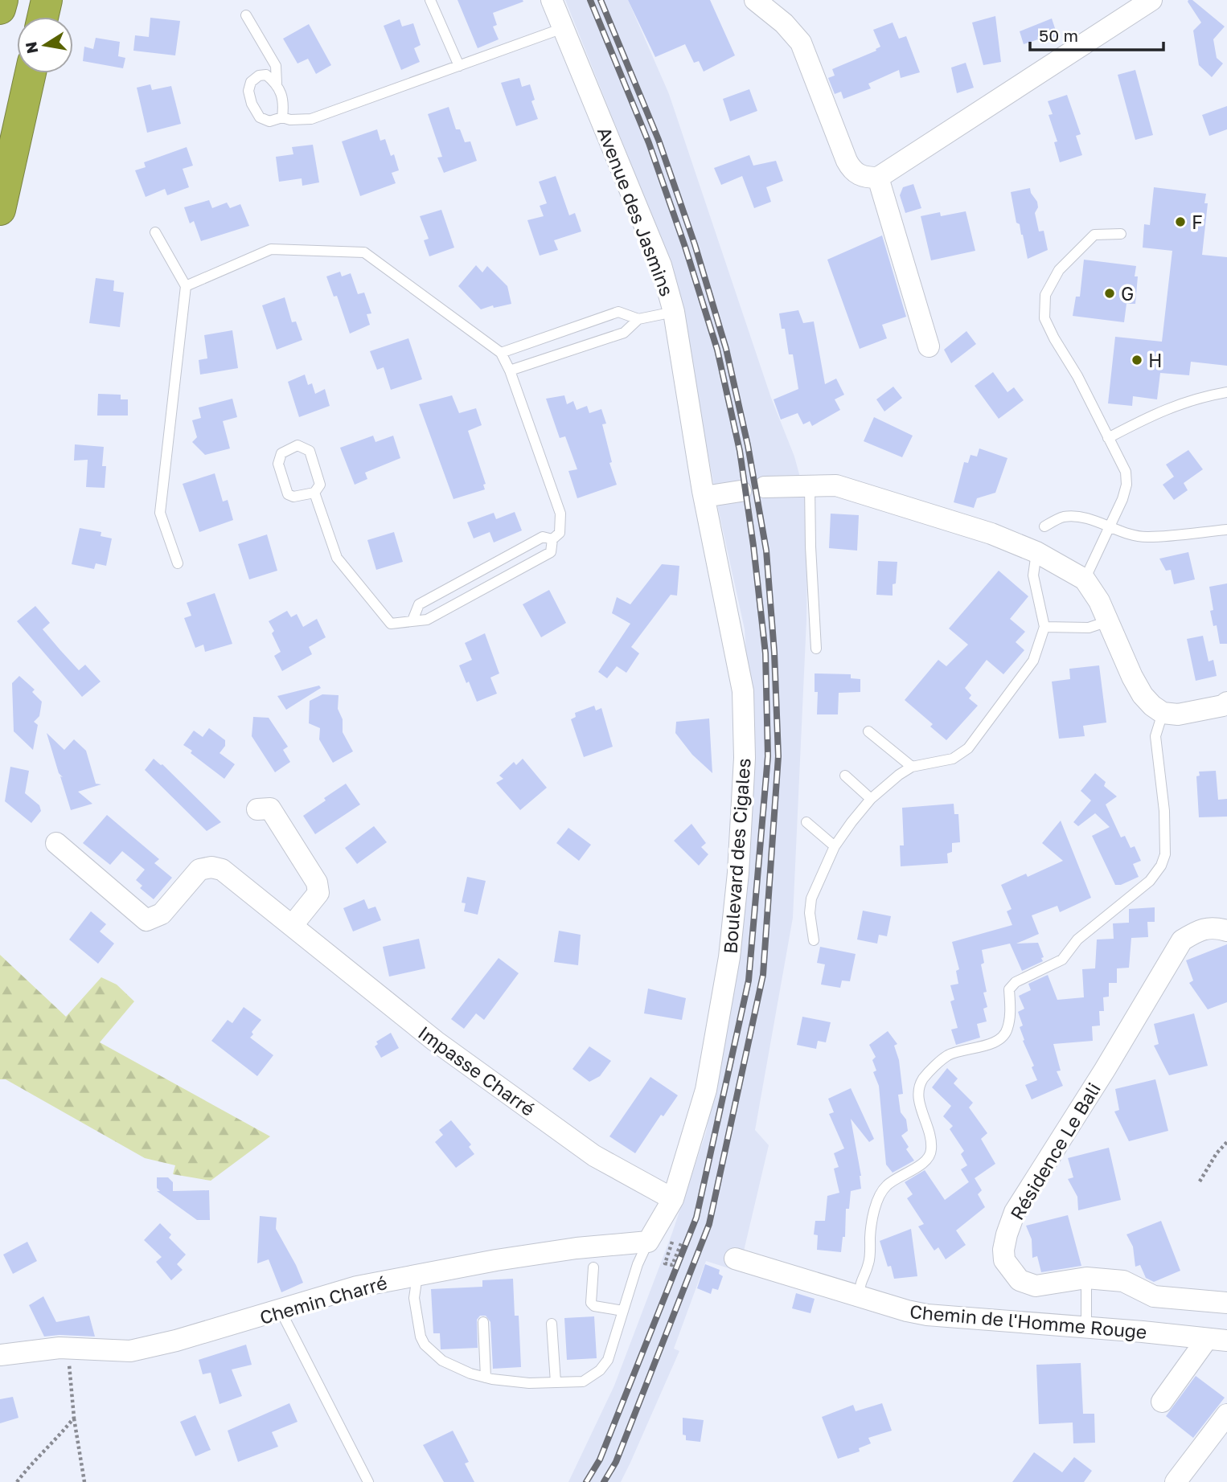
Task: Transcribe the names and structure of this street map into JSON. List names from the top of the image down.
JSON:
{
  "streets": {
    "street": [
      "Avenue des Jasmins",
      "Boulevard des Cigales",
      "Impasse Charré",
      "Résidence Le Bali",
      "Chemin Charré",
      "Chemin de l'Homme Rouge"
    ]
  },
  "crossings": [
    ["Avenue des Jasmins", "Boulevard des Cigales"],
    ["Boulevard des Cigales", "Impasse Charré"],
    ["Boulevard des Cigales", "Chemin Charré"]
  ],
  "places": ["F", "G", "H"],
  "scale_bar": "50 m",
  "north": "left"
}
